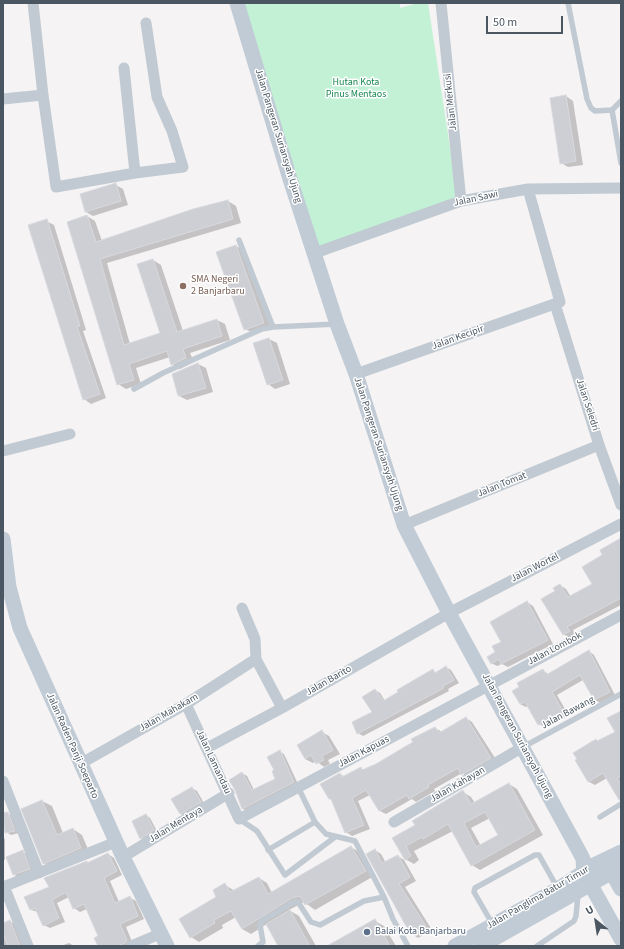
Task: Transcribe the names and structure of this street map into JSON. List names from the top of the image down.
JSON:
{
  "streets": {
    "main road": ["Jalan Pangeran Suriansyah Ujung", "Jalan Raden Panji Soeparto", "Jalan Panglima Batur Timur"],
    "street": [
      "Jalan Merkusi",
      "Jalan Sawi",
      "Jalan Kecipir",
      "Jalan Seledri",
      "Jalan Tomat",
      "Jalan Wortel",
      "Jalan Lombok",
      "Jalan Barito",
      "Jalan Mahakam",
      "Jalan Kapuas",
      "Jalan Lamandau",
      "Jalan Kahayan",
      "Jalan Mentaya"
    ],
    "lane": ["Jalan Bawang"]
  },
  "crossings": [
    ["Jalan Merkusi", "Jalan Sawi"],
    ["Jalan Pangeran Suriansyah Ujung", "Jalan Sawi"],
    ["Jalan Pangeran Suriansyah Ujung", "Jalan Kecipir"],
    ["Jalan Pangeran Suriansyah Ujung", "Jalan Tomat"],
    ["Jalan Pangeran Suriansyah Ujung", "Jalan Wortel"],
    ["Jalan Pangeran Suriansyah Ujung", "Jalan Lombok"],
    ["Jalan Pangeran Suriansyah Ujung", "Jalan Barito"],
    ["Jalan Pangeran Suriansyah Ujung", "Jalan Bawang"],
    ["Jalan Pangeran Suriansyah Ujung", "Jalan Kapuas"],
    ["Jalan Pangeran Suriansyah Ujung", "Jalan Kahayan"],
    ["Jalan Pangeran Suriansyah Ujung", "Jalan Panglima Batur Timur"],
    ["Jalan Sawi", "Jalan Seledri"],
    ["Jalan Kecipir", "Jalan Seledri"],
    ["Jalan Seledri", "Jalan Tomat"],
    ["Jalan Wortel", "Jalan Barito"],
    ["Jalan Lombok", "Jalan Kapuas"],
    ["Jalan Barito", "Jalan Lamandau"],
    ["Jalan Mahakam", "Jalan Raden Panji Soeparto"],
    ["Jalan Mahakam", "Jalan Lamandau"],
    ["Jalan Bawang", "Jalan Kahayan"],
    ["Jalan Raden Panji Soeparto", "Jalan Mentaya"],
    ["Jalan Kapuas", "Jalan Lamandau"],
    ["Jalan Lamandau", "Jalan Mentaya"]
  ],
  "parks": ["Hutan Kota Pinus Mentaos"],
  "places": ["SMA Negeri 2 Banjarbaru", "Balai Kota Banjarbaru"],
  "scale_bar": "50 m",
  "north": "top left"
}
